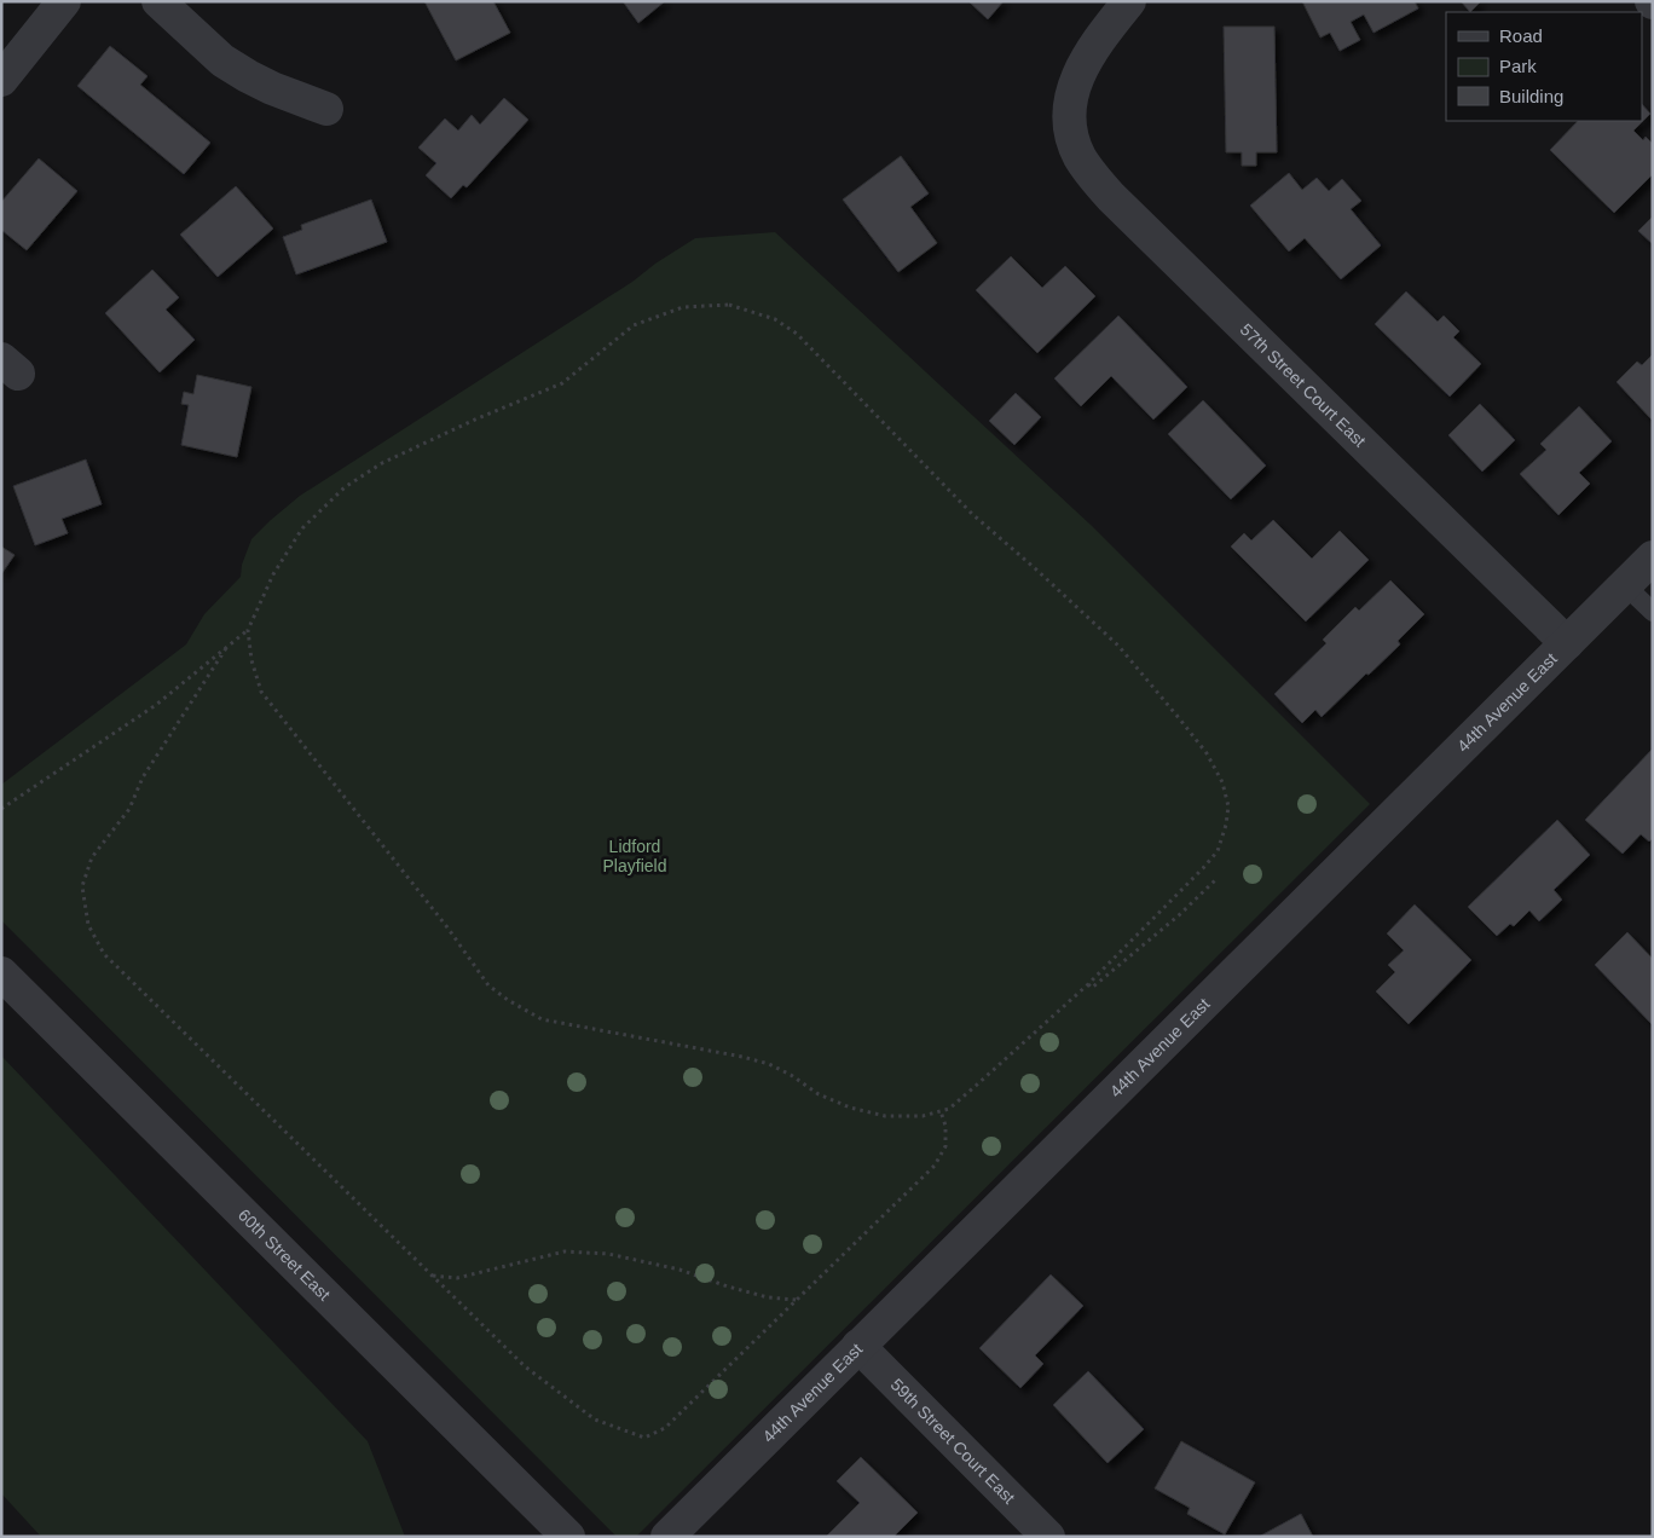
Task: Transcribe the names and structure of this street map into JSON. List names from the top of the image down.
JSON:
{
  "streets": {
    "street": [
      "57th Street Court East",
      "44th Avenue East",
      "60th Street East",
      "59th Street Court East"
    ]
  },
  "crossings": [
    ["57th Street Court East", "44th Avenue East"],
    ["44th Avenue East", "59th Street Court East"]
  ],
  "parks": ["Lidford Playfield"],
  "legend": ["Road", "Park", "Building"]
}
